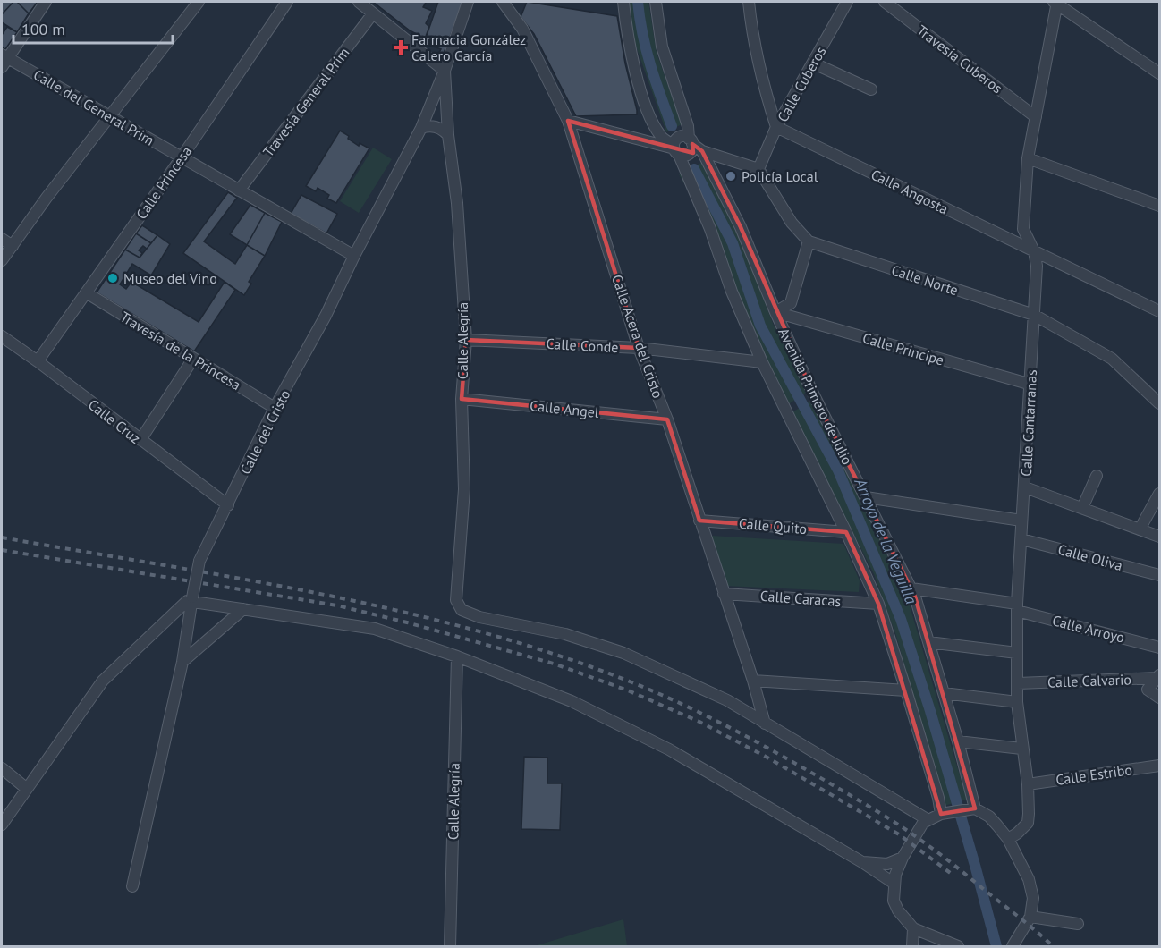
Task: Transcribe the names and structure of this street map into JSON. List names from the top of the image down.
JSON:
{
  "streets": {
    "street": [
      "Travesía Cuberos",
      "Calle Cuberos",
      "Travesía General Prim",
      "Calle del General Prim",
      "Calle Princesa",
      "Calle Angosta",
      "Calle Norte",
      "Calle Acera del Cristo",
      "Calle Alegría",
      "Calle Conde",
      "Calle Principe",
      "Travesía de la Princesa",
      "Avenida Primero de Julio",
      "Calle Angel",
      "Calle Cruz",
      "Calle Cantarranas",
      "Calle del Cristo",
      "Calle Quito",
      "Calle Oliva",
      "Calle Caracas",
      "Calle Arroyo",
      "Calle Calvario",
      "Calle Estribo"
    ]
  },
  "crossings": [
    ["Travesía Cuberos", "Calle Cantarranas"],
    ["Calle Cuberos", "Calle Angosta"],
    ["Travesía General Prim", "Calle del General Prim"],
    ["Calle del General Prim", "Calle Princesa"],
    ["Calle del General Prim", "Calle del Cristo"],
    ["Calle Princesa", "Travesía de la Princesa"],
    ["Calle Princesa", "Calle Cruz"],
    ["Calle Angosta", "Calle Cantarranas"],
    ["Calle Norte", "Calle Cantarranas"],
    ["Calle Acera del Cristo", "Calle Alegría"],
    ["Calle Acera del Cristo", "Calle Conde"],
    ["Calle Acera del Cristo", "Calle Angel"],
    ["Calle Acera del Cristo", "Calle Quito"],
    ["Calle Acera del Cristo", "Calle Caracas"],
    ["Calle Alegría", "Calle Conde"],
    ["Calle Alegría", "Calle Angel"],
    ["Calle Alegría", "Calle del Cristo"],
    ["Calle Principe", "Avenida Primero de Julio"],
    ["Calle Principe", "Calle Cantarranas"],
    ["Travesía de la Princesa", "Calle del Cristo"],
    ["Avenida Primero de Julio", "Calle Arroyo"],
    ["Calle Cruz", "Calle del Cristo"],
    ["Calle Cantarranas", "Calle Oliva"],
    ["Calle Cantarranas", "Calle Arroyo"],
    ["Calle Cantarranas", "Calle Calvario"],
    ["Calle Cantarranas", "Calle Estribo"]
  ],
  "water": ["Arroyo de la Veguilla"],
  "places": {
    "health": ["Farmacia González Calero García"],
    "other": ["Policía Local", "Museo del Vino"]
  },
  "scale_bar": "100 m"
}
